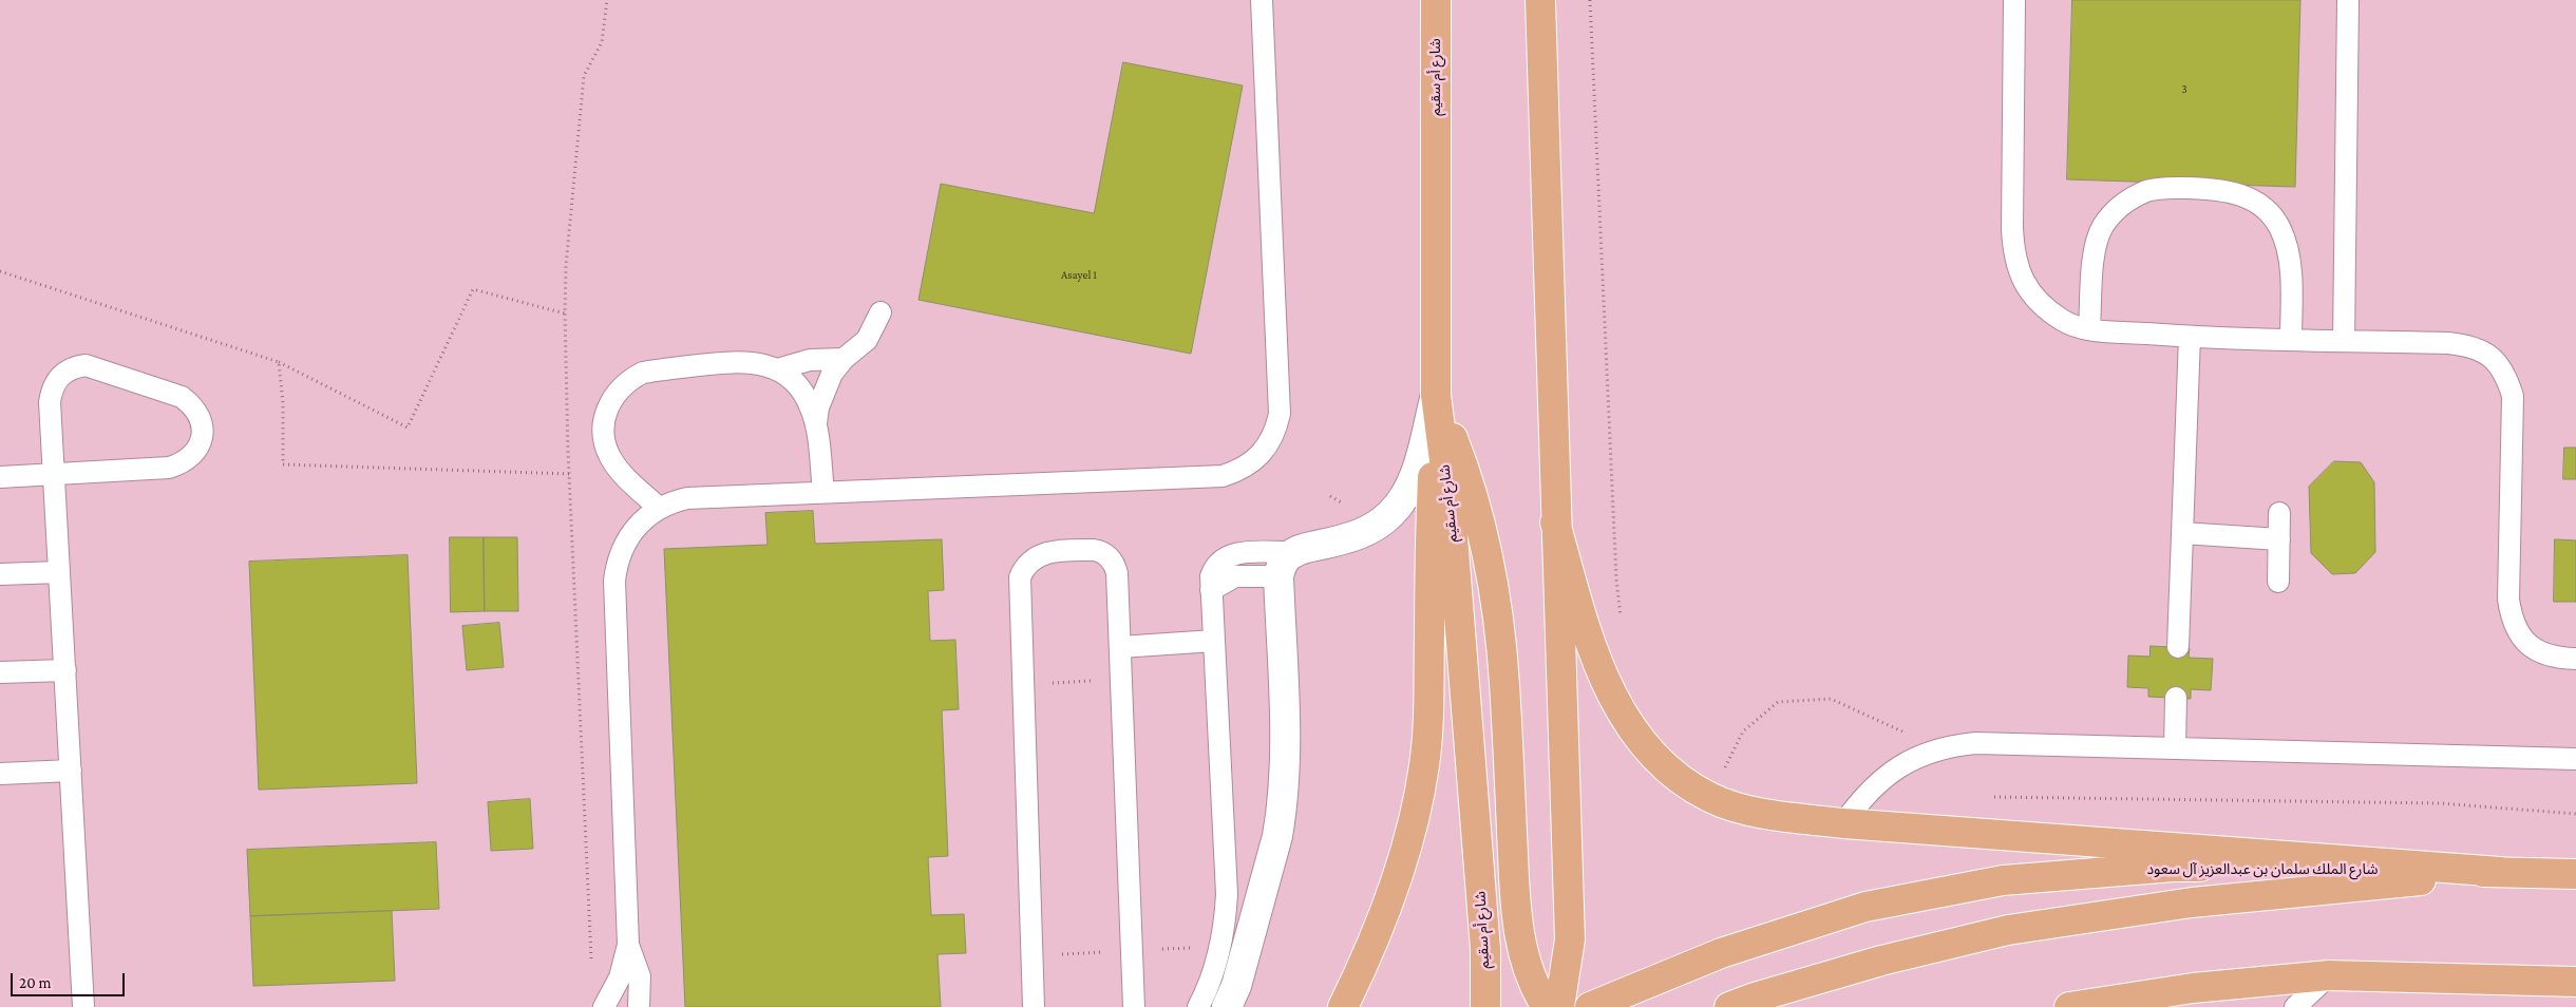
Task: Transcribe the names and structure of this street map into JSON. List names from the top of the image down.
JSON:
{
  "streets": {
    "main road": ["شارع أم سقيم", "شارع الملك سلمان بن عبدالعزيز آل سعود"]
  },
  "house_numbers": ["3", "Asayel 1"],
  "scale_bar": "20 m"
}
